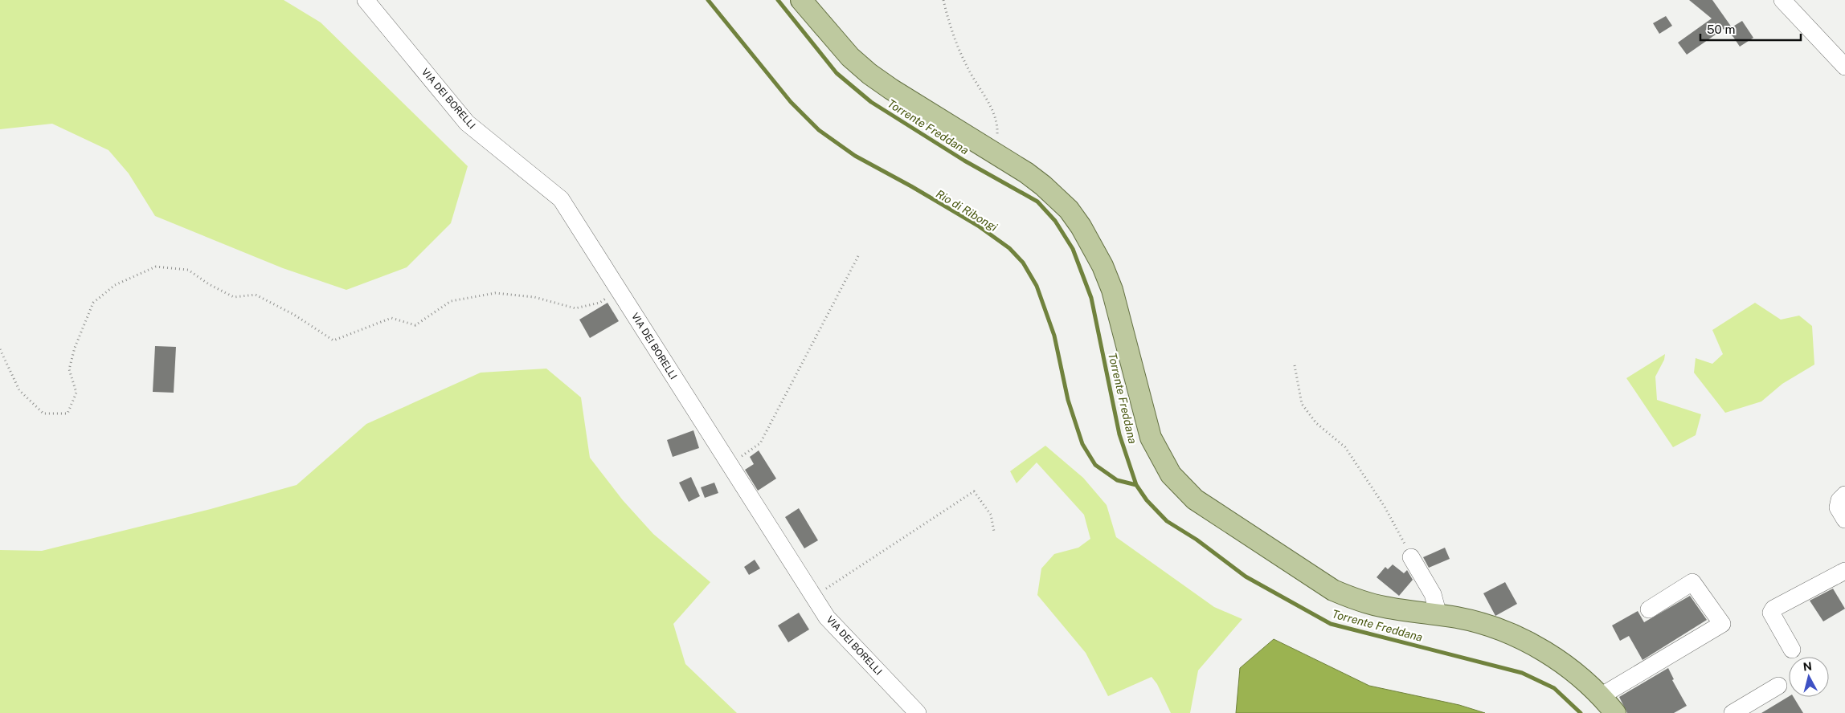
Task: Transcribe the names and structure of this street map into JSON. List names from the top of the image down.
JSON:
{
  "streets": {
    "street": ["VIA DEI BORELLI"]
  },
  "water": ["Torrente Freddana", "Rio di Ribongi"],
  "scale_bar": "50 m",
  "north": "top"
}
